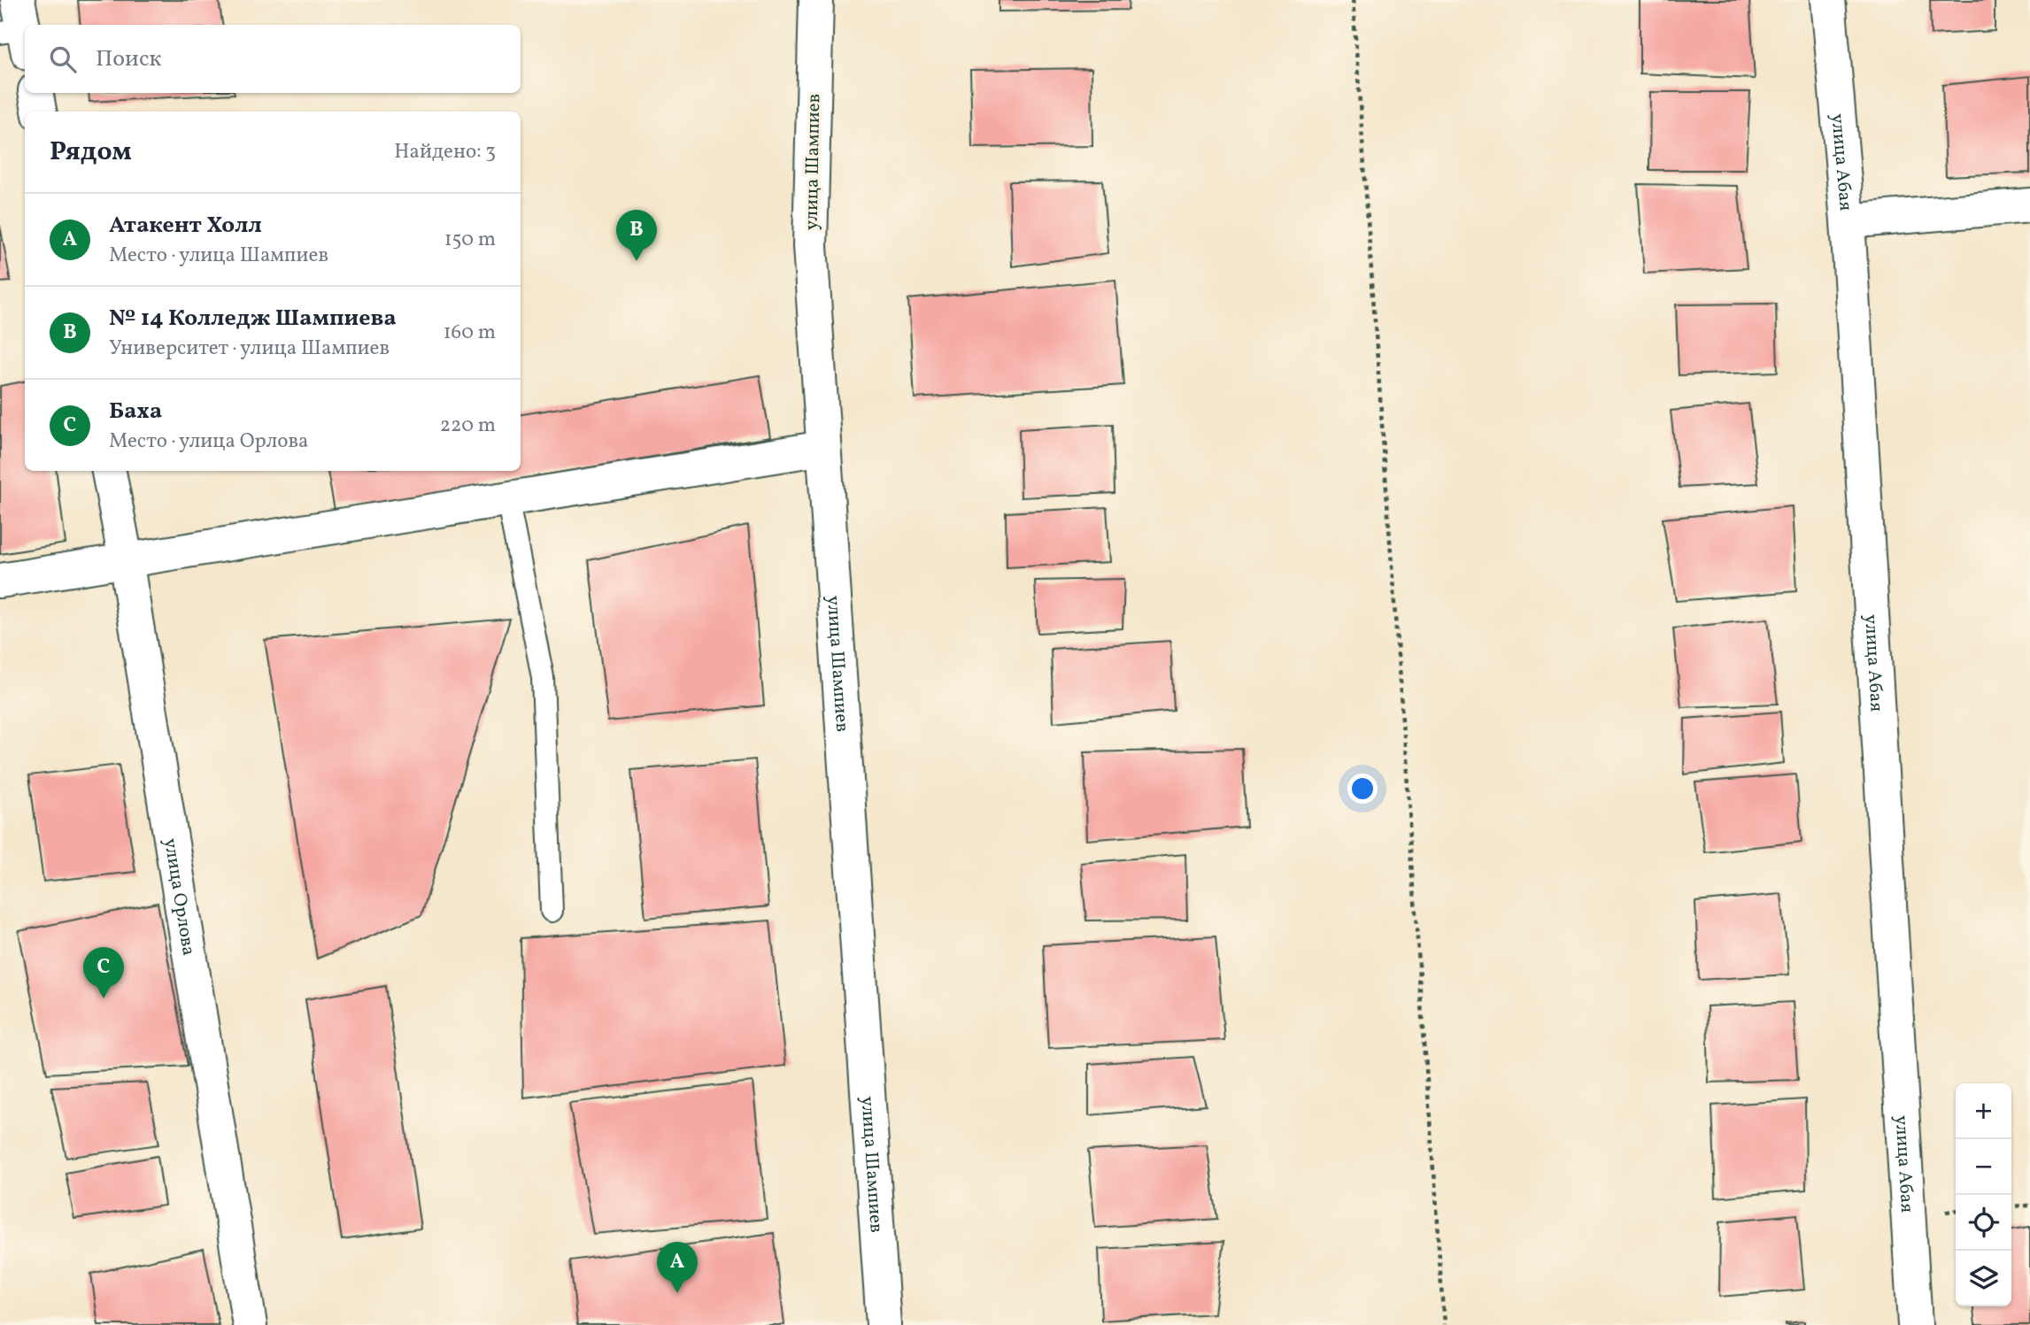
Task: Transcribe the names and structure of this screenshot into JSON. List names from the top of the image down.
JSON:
{
  "streets": {
    "street": ["улица Абая", "улица Шампиев", "улица Орлова"]
  },
  "page": {
    "search": "Поиск",
    "heading": ["Рядом", "Найдено: 3"],
    "list": [
      {
        "mark": "A",
        "name": "Атакент Холл",
        "note": "Место · улица Шампиев",
        "value": "150 m"
      },
      {
        "mark": "B",
        "name": "№ 14 Колледж Шампиева",
        "note": "Университет · улица Шампиев",
        "value": "160 m"
      },
      {
        "mark": "C",
        "name": "Баха",
        "note": "Место · улица Орлова",
        "value": "220 m"
      }
    ],
    "pins": ["B", "C", "A"],
    "map_buttons": ["+", "−"]
  }
}
